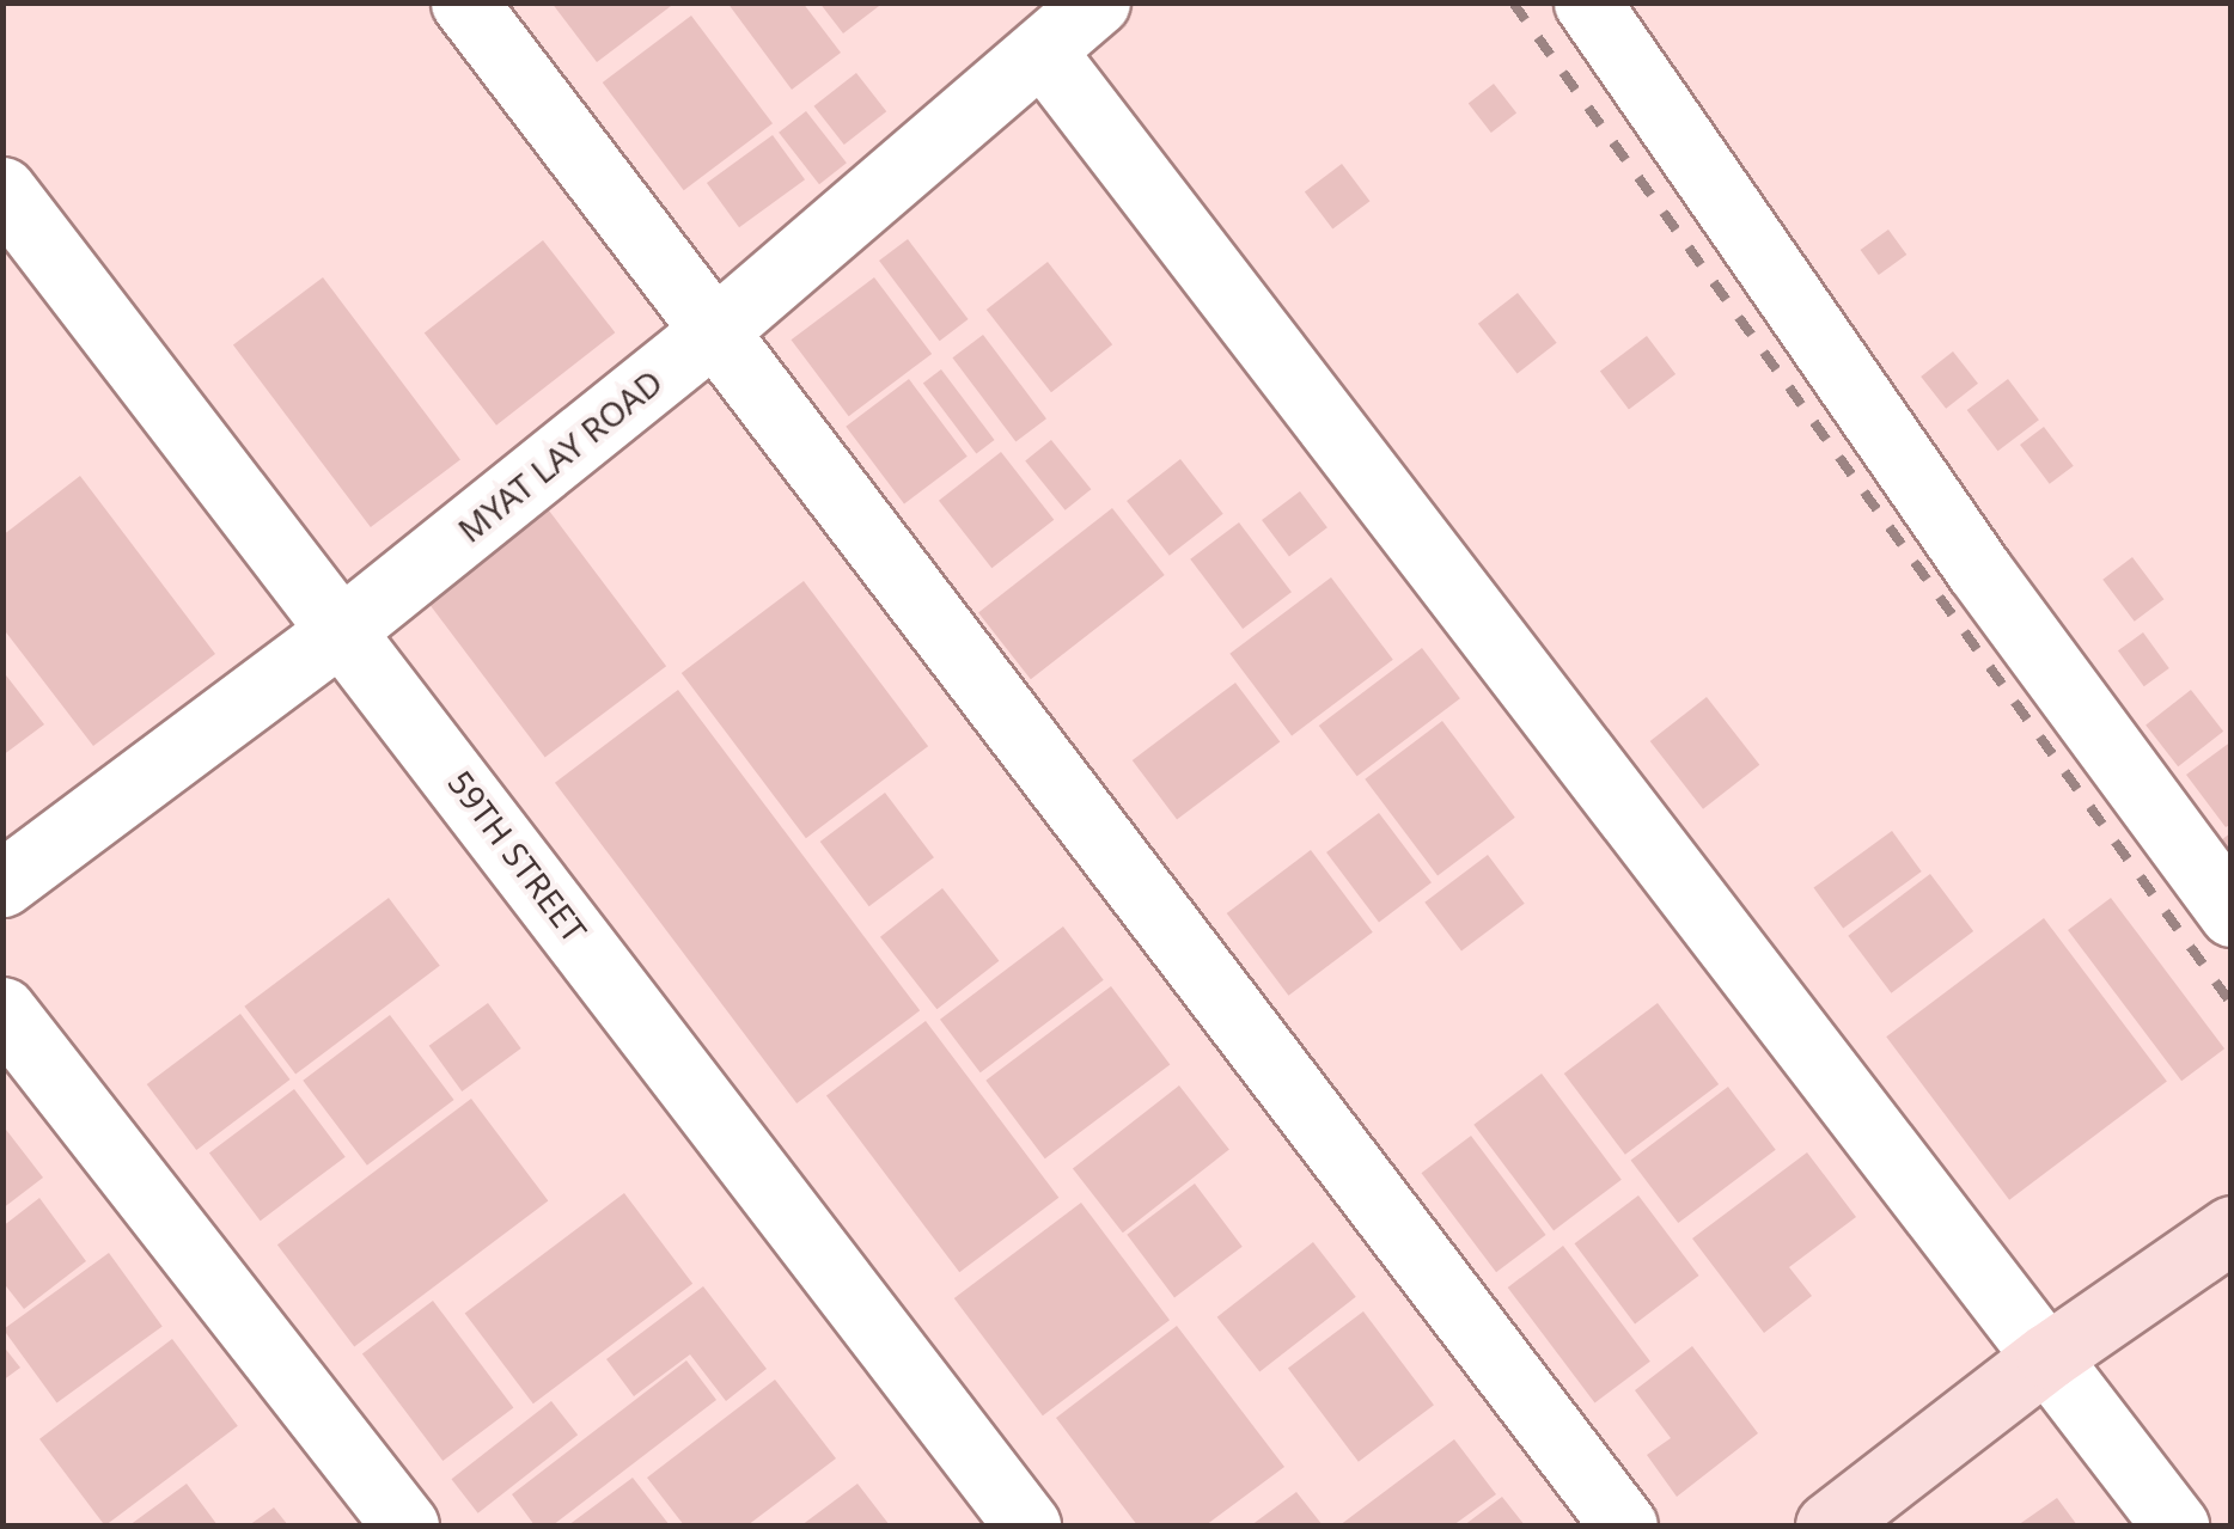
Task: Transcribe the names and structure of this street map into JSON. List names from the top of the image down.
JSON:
{
  "streets": {
    "street": ["MYAT LAY ROAD", "59TH STREET"]
  },
  "crossings": [
    ["MYAT LAY ROAD", "59TH STREET"]
  ]
}
